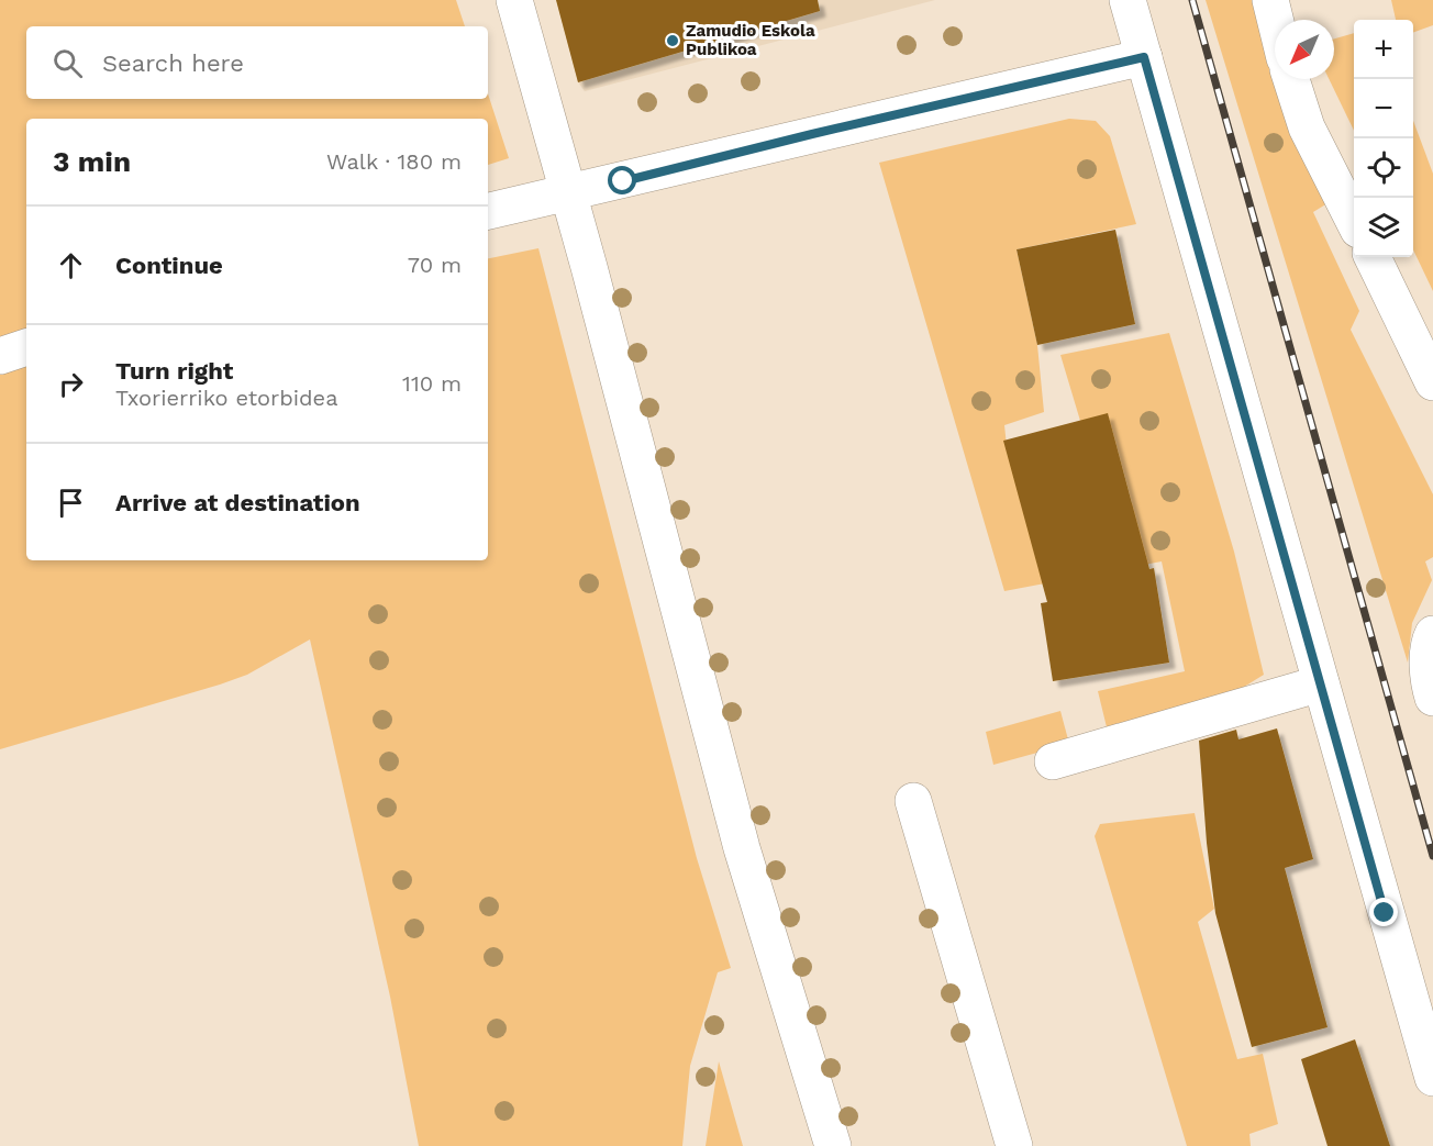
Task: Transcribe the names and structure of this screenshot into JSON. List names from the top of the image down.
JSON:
{
  "places": ["Zamudio Eskola Publikoa"],
  "north": "bottom left",
  "page": {
    "map_buttons": ["+", "−"],
    "search": "Search here",
    "heading": ["3 min", "Walk · 180 m"],
    "list": [
      ["Continue", "70 m"],
      ["Turn right", "Txorierriko etorbidea", "110 m"],
      "Arrive at destination"
    ]
  }
}
